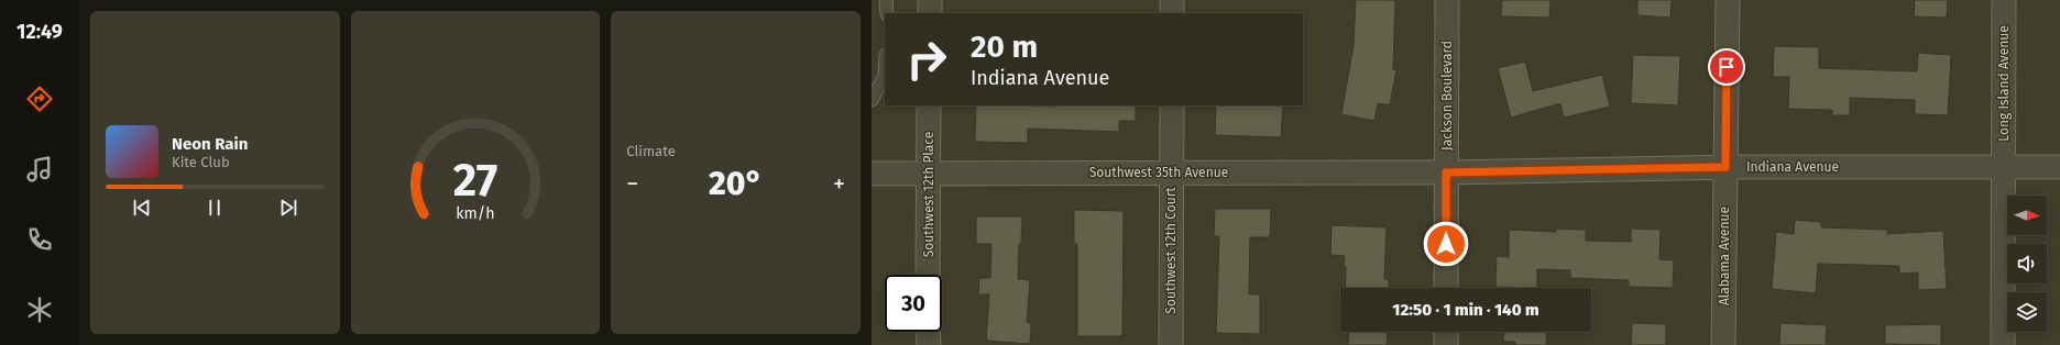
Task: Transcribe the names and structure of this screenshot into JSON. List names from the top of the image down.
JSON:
{
  "streets": {
    "street": [
      "Long Island Avenue",
      "Jackson Boulevard",
      "Indiana Avenue",
      "Southwest 35th Avenue",
      "Southwest 12th Place",
      "Southwest 12th Court",
      "Alabama Avenue"
    ]
  },
  "crossings": [
    ["Long Island Avenue", "Indiana Avenue"],
    ["Jackson Boulevard", "Indiana Avenue"],
    ["Jackson Boulevard", "Southwest 35th Avenue"],
    ["Indiana Avenue", "Southwest 35th Avenue"],
    ["Indiana Avenue", "Alabama Avenue"],
    ["Southwest 35th Avenue", "Southwest 12th Place"],
    ["Southwest 35th Avenue", "Southwest 12th Court"]
  ],
  "north": "right",
  "page": {
    "tabs": "12:49",
    "tile": "Climate",
    "turn": ["20 m", "Indiana Avenue"],
    "song": ["Neon Rain", "Kite Club"],
    "heat": ["−", "20°", "+"],
    "limit": "30",
    "trip": "12:50 · 1 min · 140 m",
    "gauge": ["27", "km/h"]
  }
}
